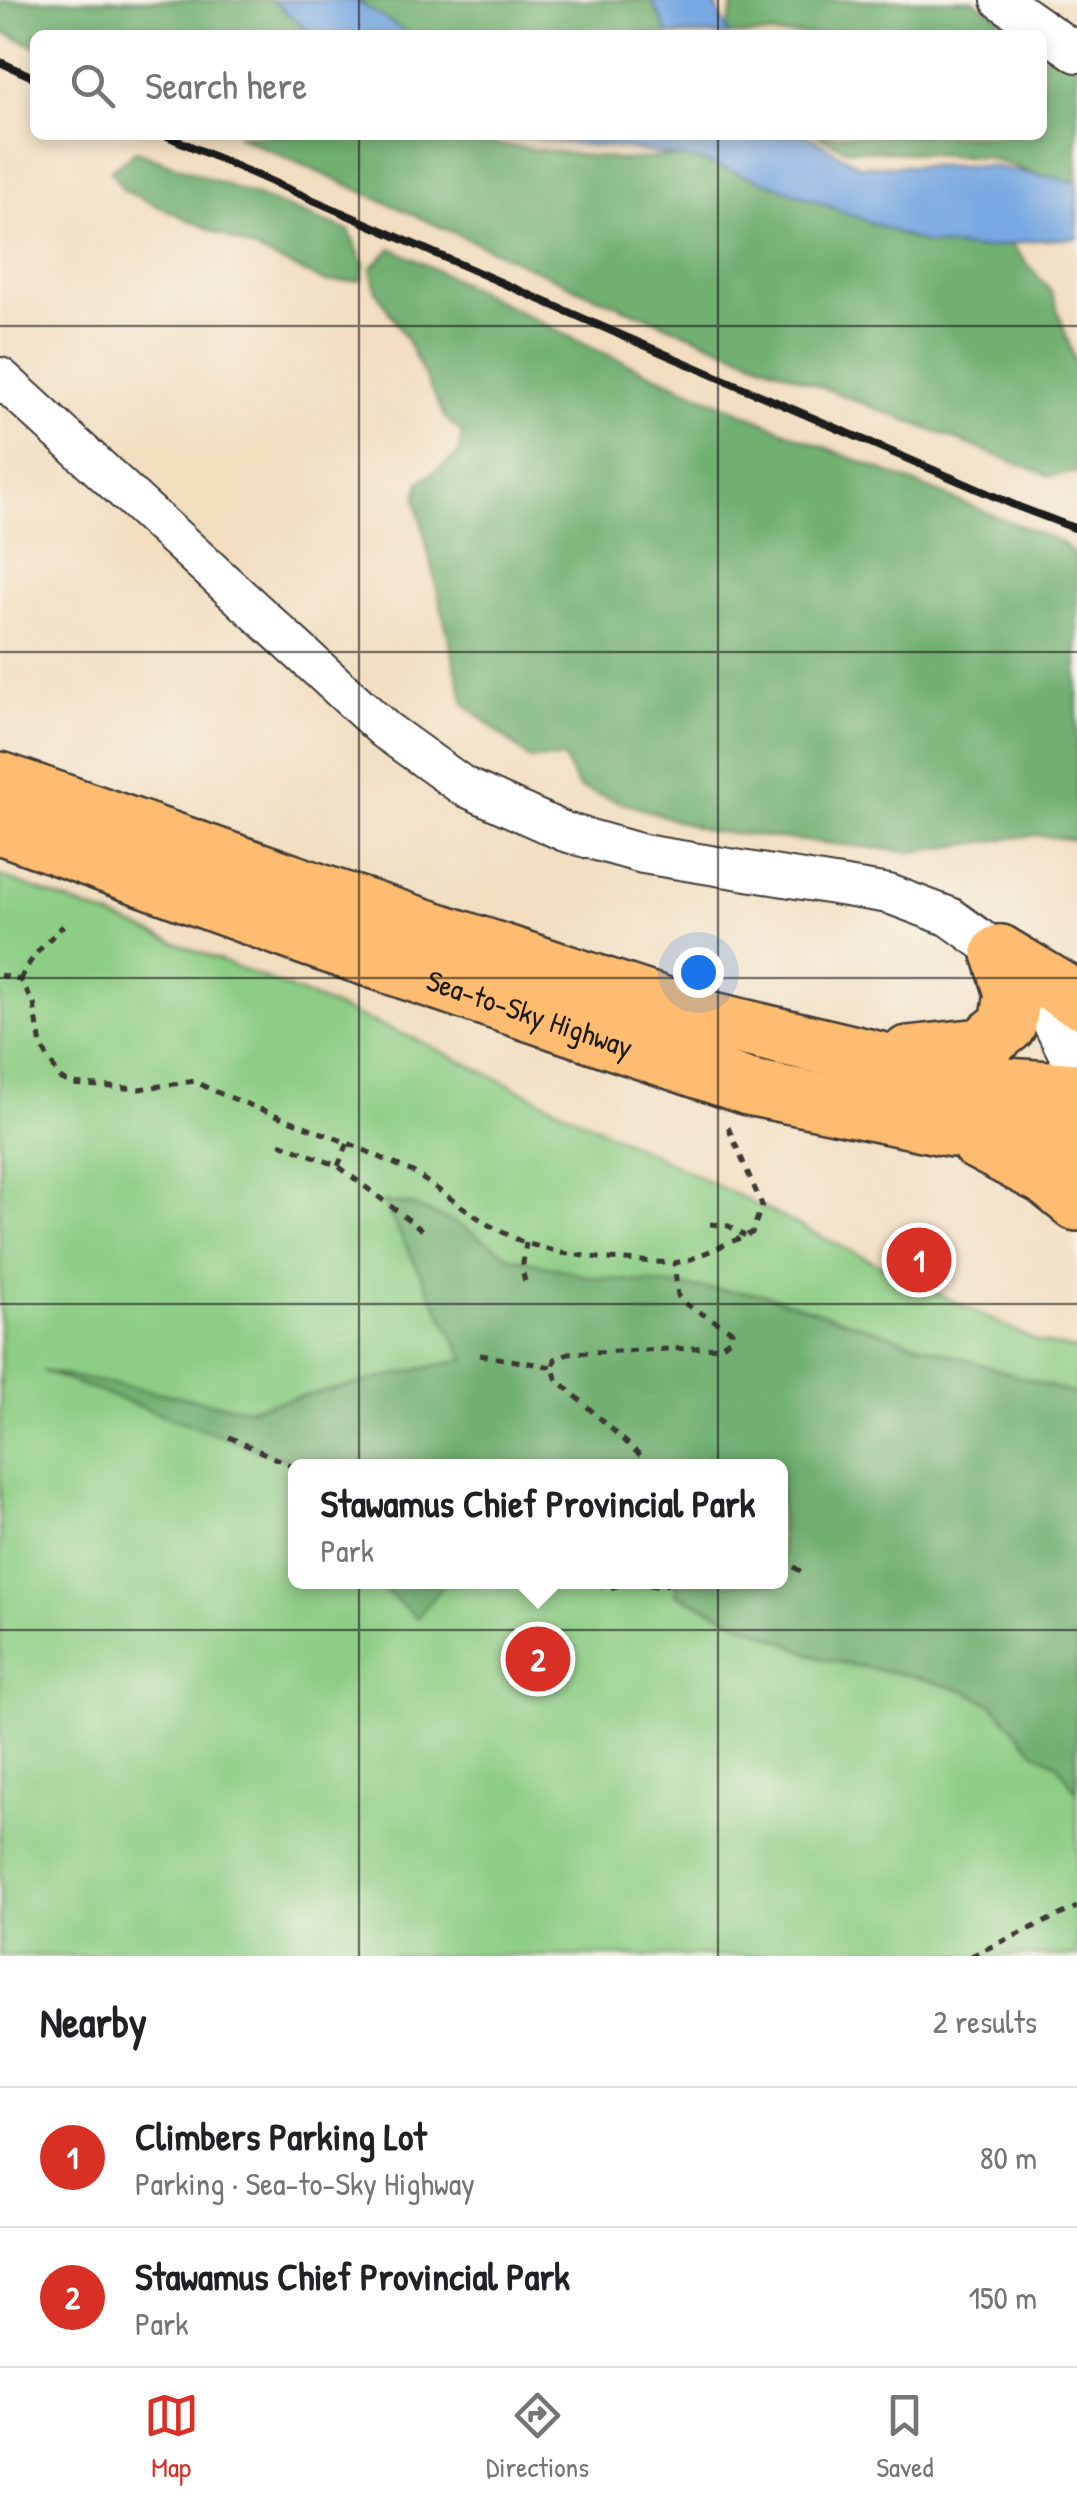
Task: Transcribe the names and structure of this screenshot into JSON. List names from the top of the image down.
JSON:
{
  "streets": {
    "highway": ["Sea-to-Sky Highway"]
  },
  "page": {
    "search": "Search here",
    "pins": ["1", "2"],
    "popup": ["Stawamus Chief Provincial Park", "Park"],
    "heading": ["Nearby", "2 results"],
    "list": [
      {
        "mark": "1",
        "name": "Climbers Parking Lot",
        "note": "Parking · Sea-to-Sky Highway",
        "value": "80 m"
      },
      {
        "mark": "2",
        "name": "Stawamus Chief Provincial Park",
        "note": "Park",
        "value": "150 m"
      }
    ],
    "nav": ["Map", "Directions", "Saved"]
  }
}
